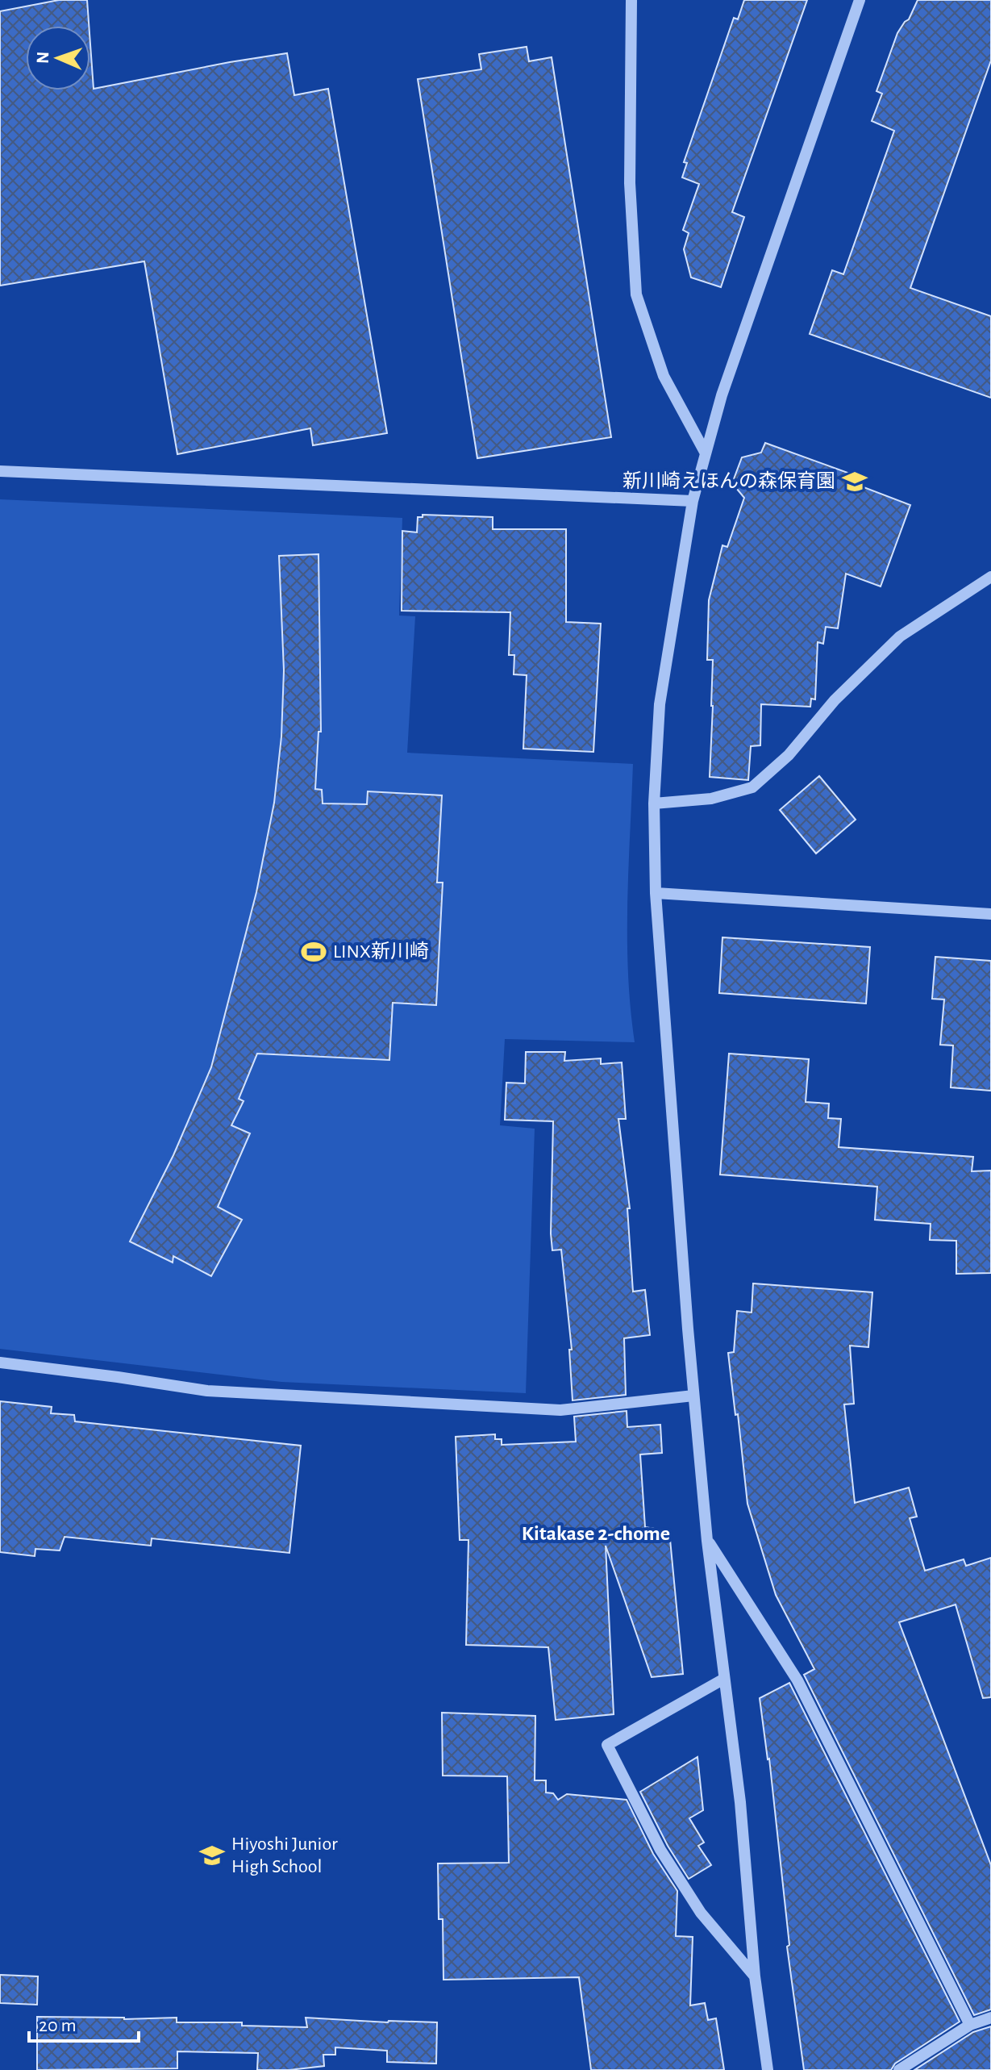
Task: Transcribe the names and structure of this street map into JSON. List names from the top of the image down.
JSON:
{
  "districts": ["Kitakase 2-chome"],
  "places": {
    "school or university": ["新川崎えほんの森保育園", "Hiyoshi Junior High School"],
    "sports": ["LINX新川崎"]
  },
  "scale_bar": "20 m",
  "north": "left"
}
